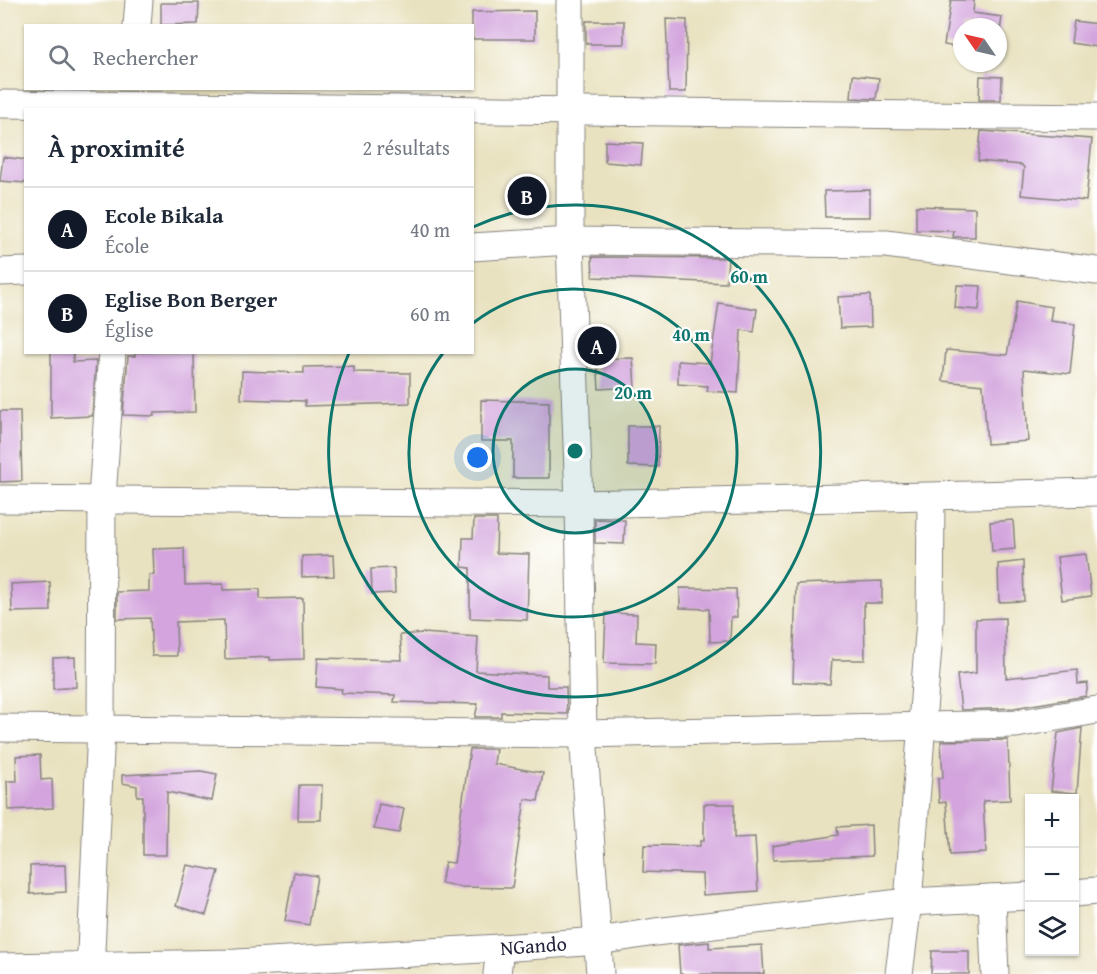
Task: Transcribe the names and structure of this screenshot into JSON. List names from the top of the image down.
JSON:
{
  "streets": {
    "street": ["NGando"]
  },
  "north": "top left",
  "page": {
    "search": "Rechercher",
    "heading": ["À proximité", "2 résultats"],
    "pins": ["B", "A"],
    "list": [
      {
        "mark": "A",
        "name": "Ecole Bikala",
        "note": "École",
        "value": "40 m"
      },
      {
        "mark": "B",
        "name": "Eglise Bon Berger",
        "note": "Église",
        "value": "60 m"
      }
    ],
    "map_buttons": ["+", "−"]
  },
  "rings": ["60 m", "40 m", "20 m"]
}
